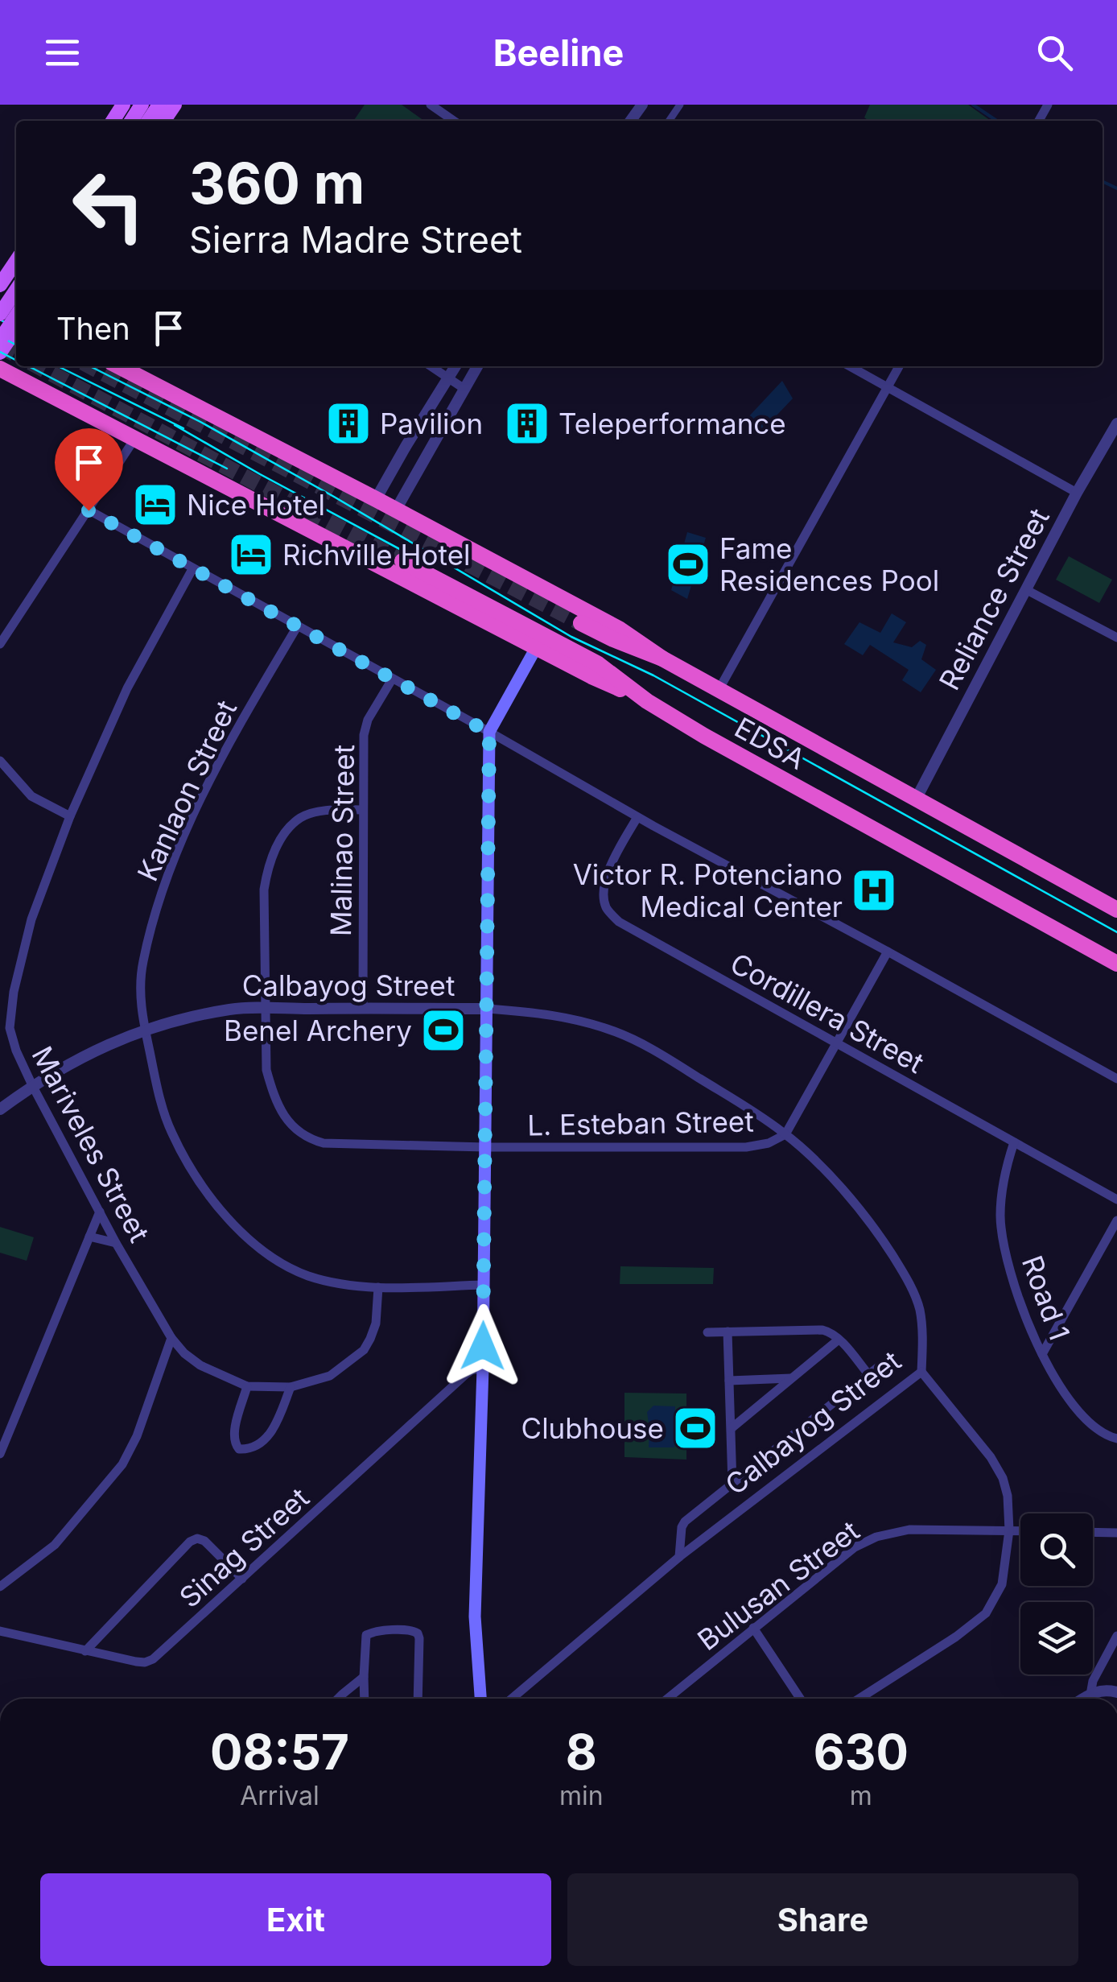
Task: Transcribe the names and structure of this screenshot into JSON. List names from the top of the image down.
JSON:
{
  "streets": {
    "highway": ["EDSA"],
    "street": [
      "Reliance Street",
      "Kanlaon Street",
      "Malinao Street",
      "Calbayog Street",
      "Cordillera Street",
      "L. Esteban Street",
      "Mariveles Street",
      "Road 1",
      "Sinag Street",
      "Bulusan Street"
    ]
  },
  "crossings": [
    ["Reliance Street", "EDSA"],
    ["Kanlaon Street", "Calbayog Street"],
    ["Kanlaon Street", "Mariveles Street"],
    ["Malinao Street", "Calbayog Street"],
    ["Malinao Street", "L. Esteban Street"],
    ["Calbayog Street", "L. Esteban Street"],
    ["Calbayog Street", "Mariveles Street"],
    ["Cordillera Street", "L. Esteban Street"],
    ["Cordillera Street", "Road 1"]
  ],
  "places": {
    "building": ["Pavilion", "Teleperformance"],
    "hotel": ["Nice Hotel", "Richville Hotel"],
    "sports": ["Fame Residences Pool", "Benel Archery", "Clubhouse"],
    "hospital": ["Victor R. Potenciano Medical Center"]
  },
  "page": {
    "header": "Beeline",
    "turn": ["360 m", "Sierra Madre Street"],
    "then": "Then",
    "eta": [
      "08:57",
      "Arrival",
      "8",
      "min",
      "630",
      "m"
    ],
    "buttons": ["Exit", "Share"]
  }
}
